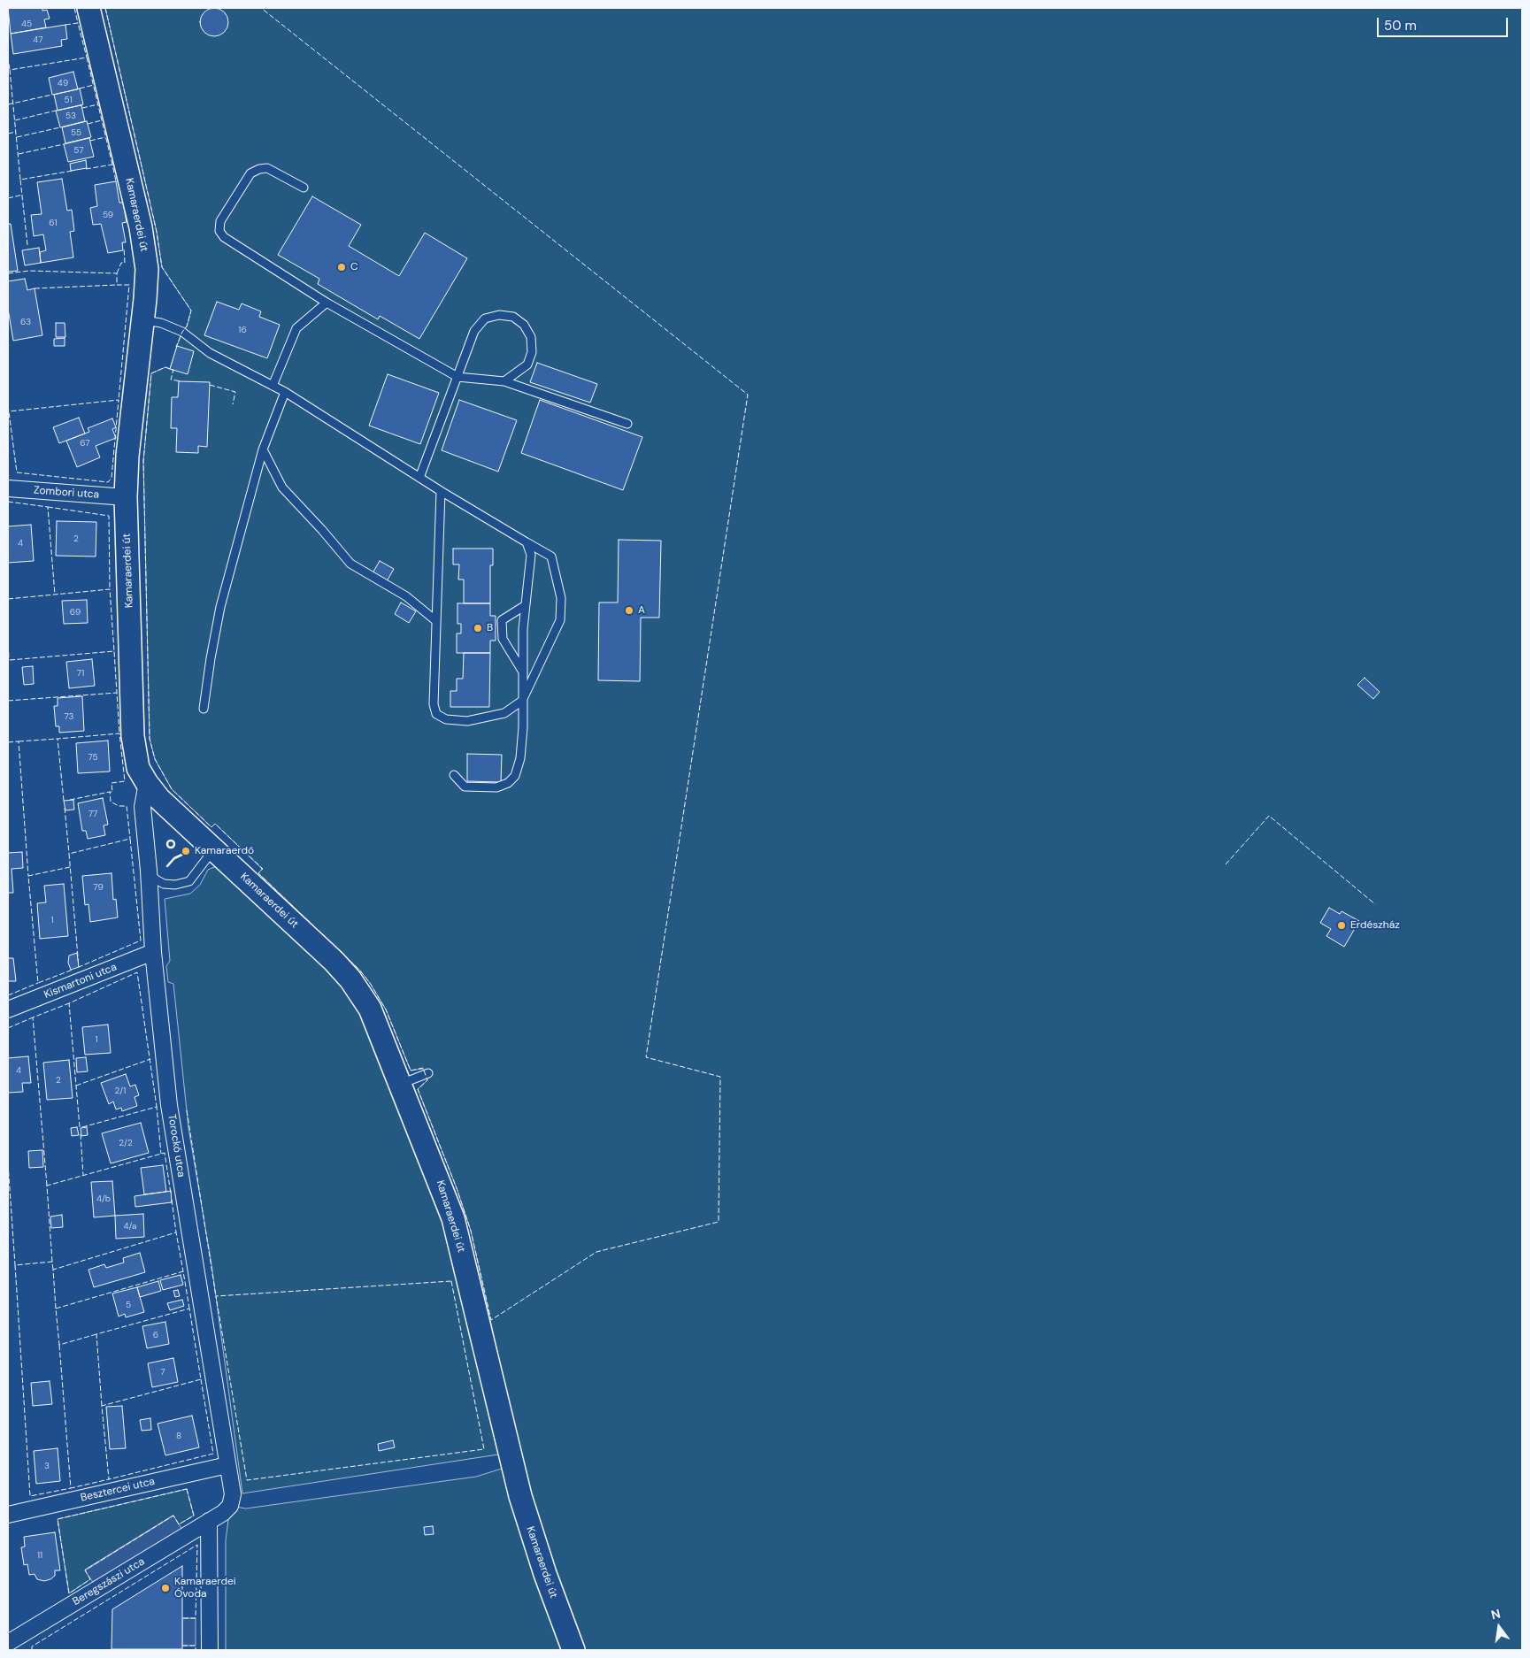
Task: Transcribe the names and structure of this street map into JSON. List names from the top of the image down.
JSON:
{
  "streets": {
    "street": [
      "Kamaraerdei út",
      "Zombori utca",
      "Kismartoni utca",
      "Torockó utca",
      "Besztercei utca",
      "Beregszászi utca"
    ]
  },
  "crossings": [
    ["Kamaraerdei út", "Zombori utca"],
    ["Kamaraerdei út", "Torockó utca"],
    ["Kismartoni utca", "Torockó utca"],
    ["Torockó utca", "Besztercei utca"],
    ["Torockó utca", "Beregszászi utca"]
  ],
  "places": [
    "C",
    "A",
    "B",
    "Kamaraerdő",
    "Erdészház",
    "Kamaraerdei Óvoda"
  ],
  "house_numbers": [
    "45",
    "47",
    "49",
    "51",
    "53",
    "55",
    "57",
    "59",
    "61",
    "63",
    "16",
    "67",
    "2",
    "4",
    "69",
    "71",
    "73",
    "75",
    "77",
    "79",
    "1",
    "1",
    "4",
    "2",
    "2/1",
    "2/2",
    "4/b",
    "4/a",
    "5",
    "6",
    "7",
    "8",
    "3",
    "11"
  ],
  "scale_bar": "50 m",
  "north": "top"
}
